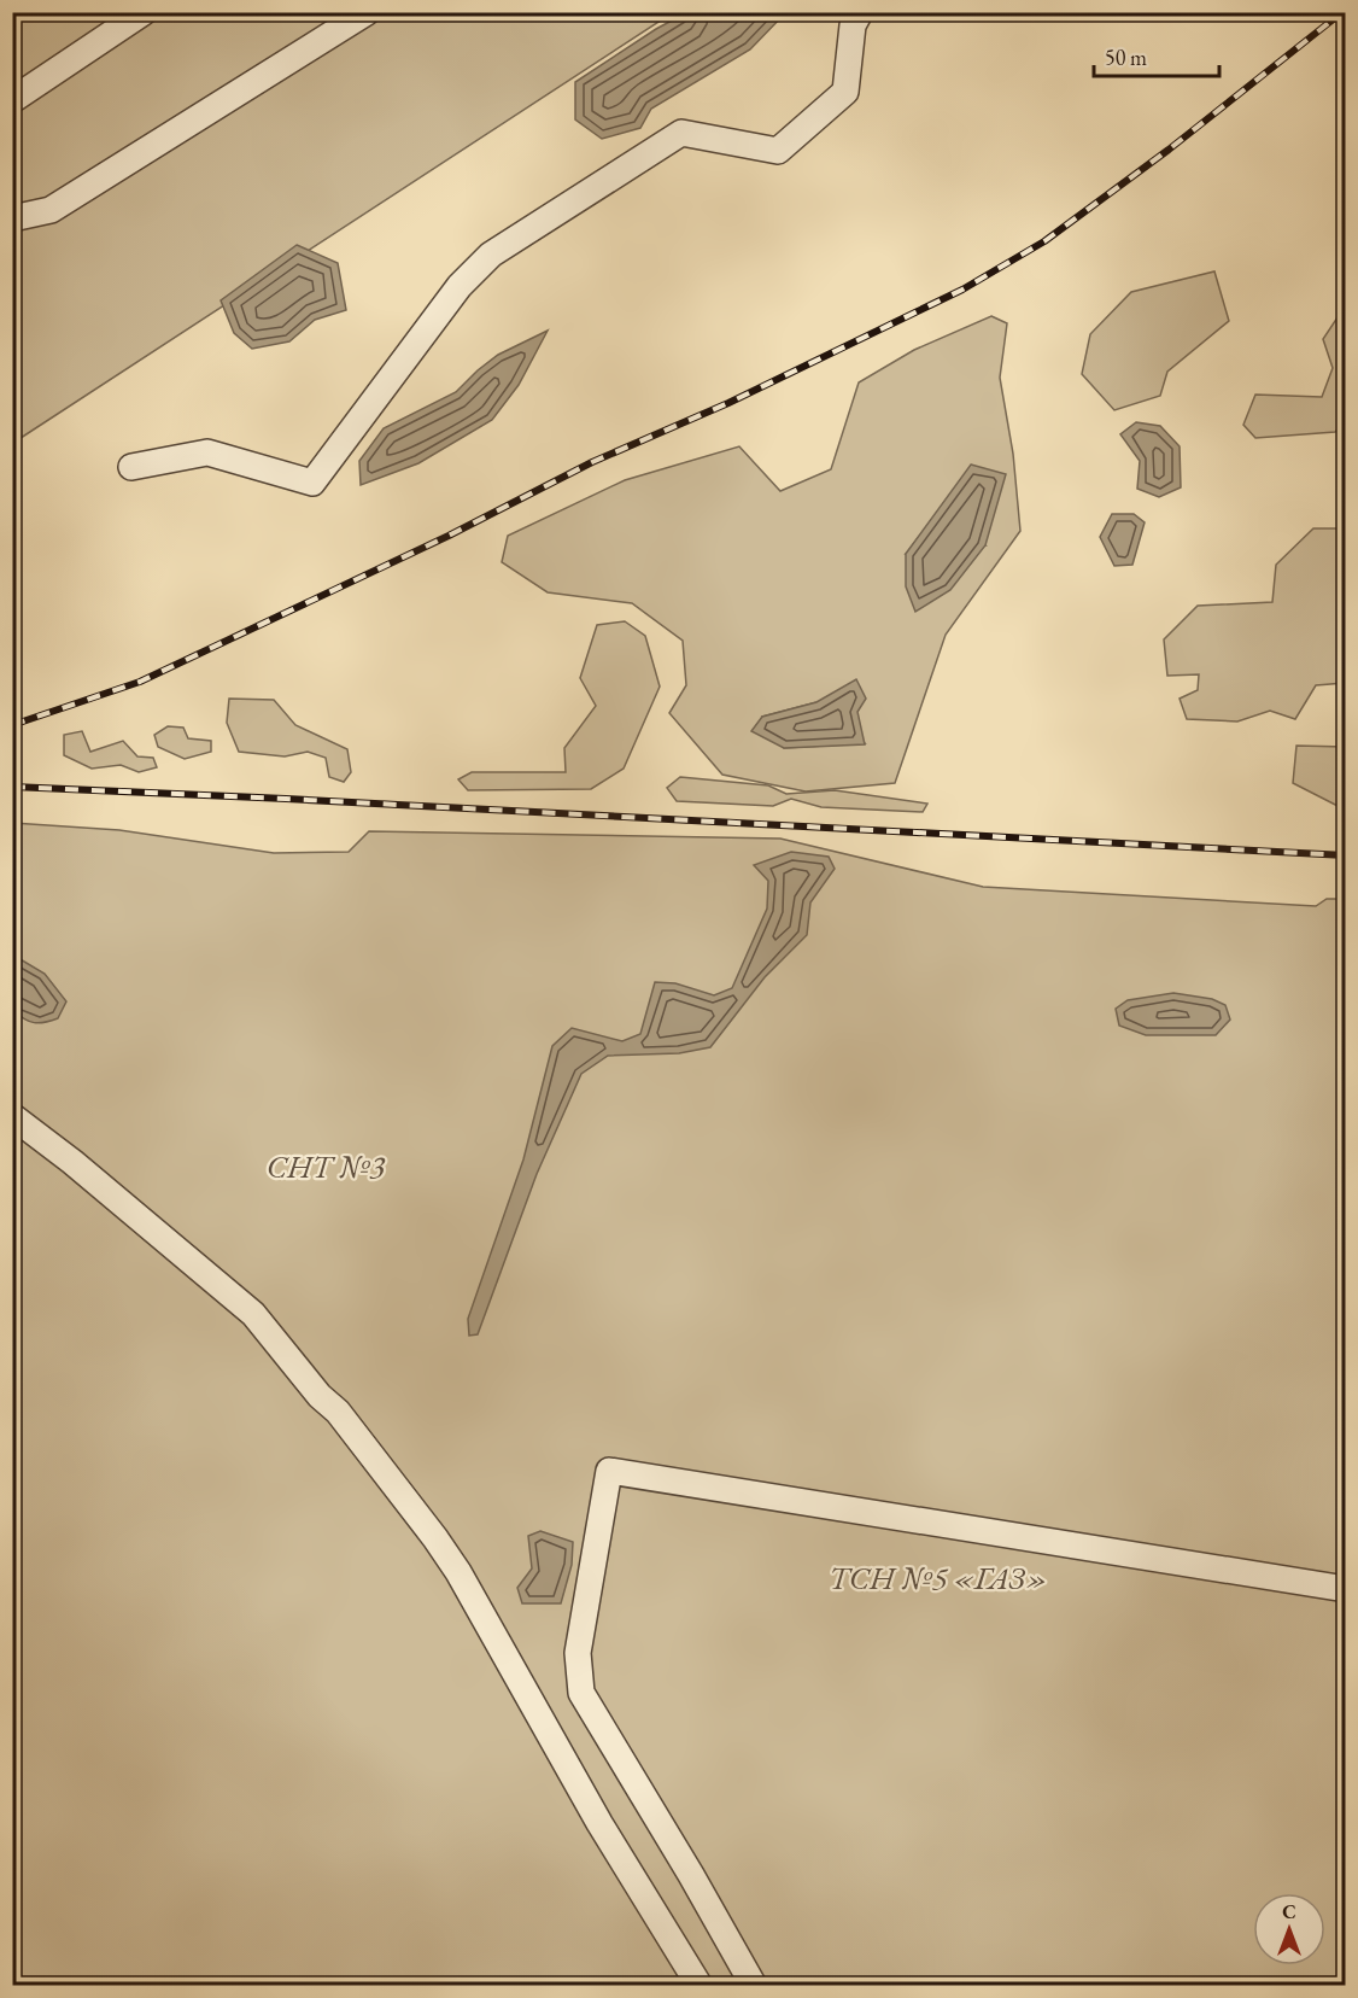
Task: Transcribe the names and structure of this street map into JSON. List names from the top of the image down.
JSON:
{
  "parks": ["СНТ №3", "ТСН №5 «ГАЗ»"],
  "scale_bar": "50 m",
  "north": "top"
}
